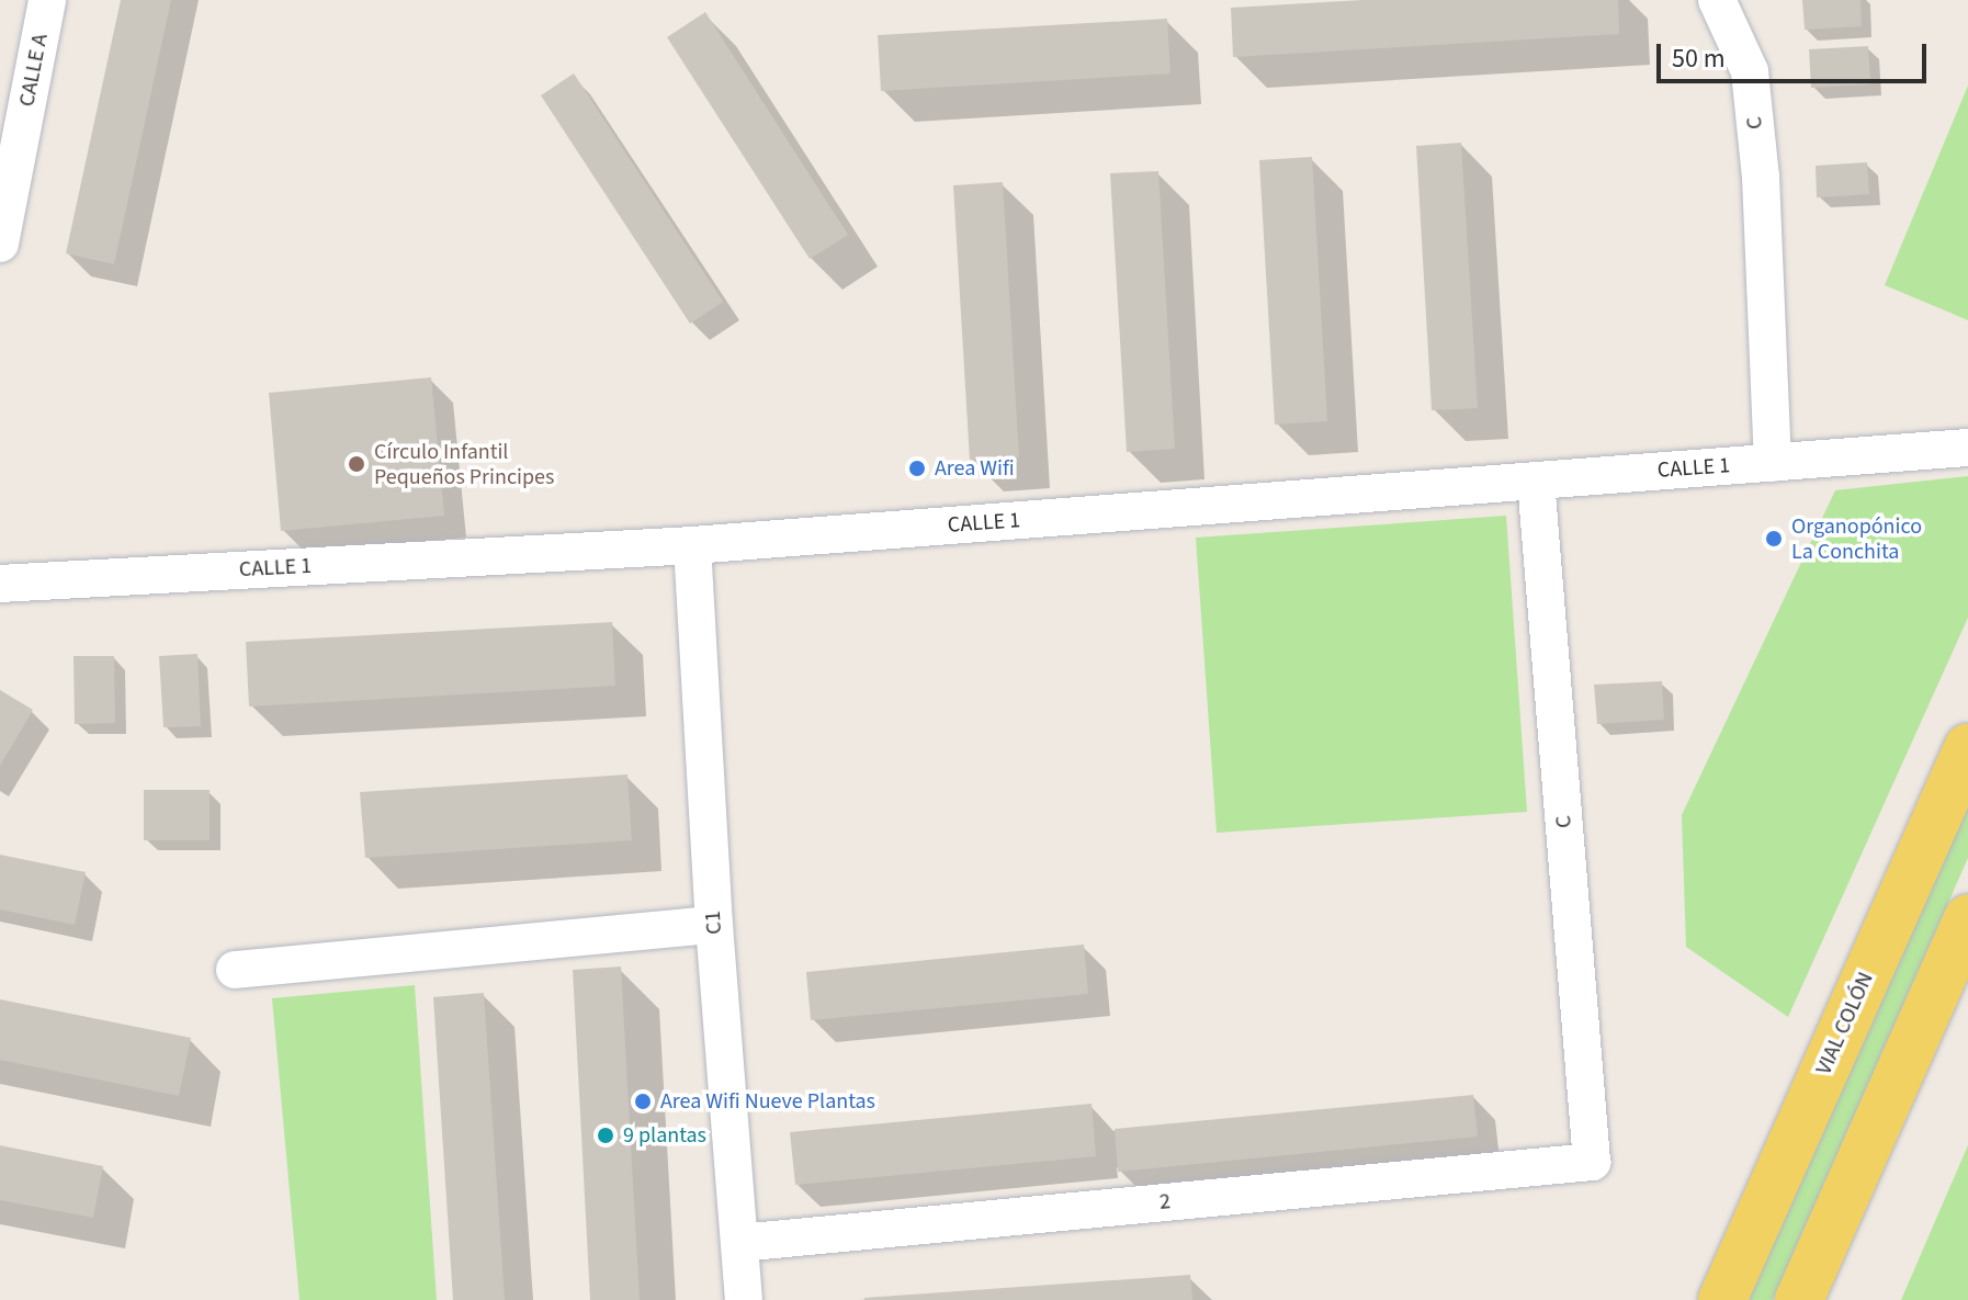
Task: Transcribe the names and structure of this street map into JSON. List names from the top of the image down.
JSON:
{
  "streets": {
    "main road": ["VIAL COLÓN"],
    "street": [
      "CALLE A",
      "C",
      "CALLE 1",
      "C1",
      "2"
    ]
  },
  "crossings": [
    ["C", "CALLE 1"],
    ["C", "2"],
    ["CALLE 1", "C1"],
    ["C1", "2"]
  ],
  "places": [
    "Círculo Infantil Pequeños Principes",
    "Area Wifi",
    "Organopónico La Conchita",
    "Area Wifi Nueve Plantas",
    "9 plantas"
  ],
  "scale_bar": "50 m"
}
